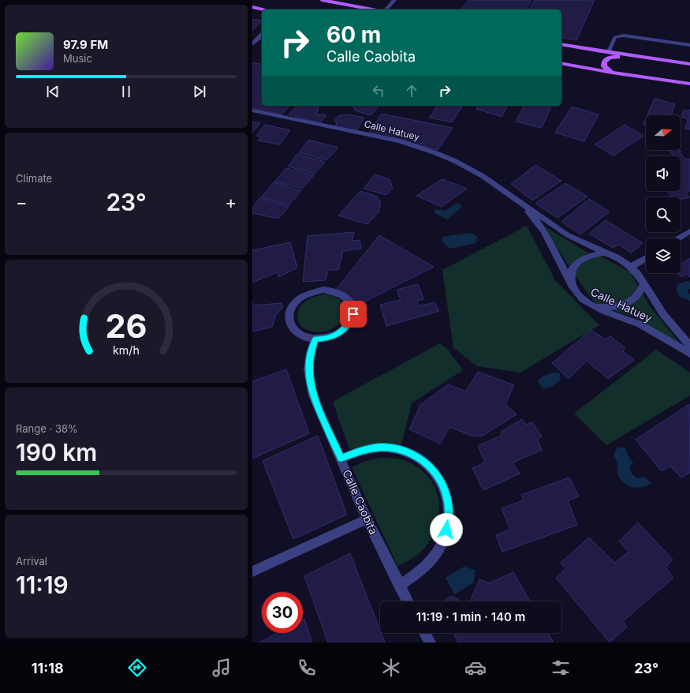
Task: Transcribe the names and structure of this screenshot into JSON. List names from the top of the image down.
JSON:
{
  "streets": {
    "street": ["Calle Hatuey", "Calle Caobita"]
  },
  "north": "right",
  "page": {
    "turn": ["60 m", "Calle Caobita"],
    "song": ["97.9 FM", "Music"],
    "tile": [
      "Climate",
      ["Range · 38%", "190 km"],
      ["Arrival", "11:19"]
    ],
    "heat": ["−", "23°", "+"],
    "limit": "30",
    "trip": "11:19 · 1 min · 140 m",
    "tabs": ["11:18", "23°"],
    "gauge": ["26", "km/h"]
  }
}
